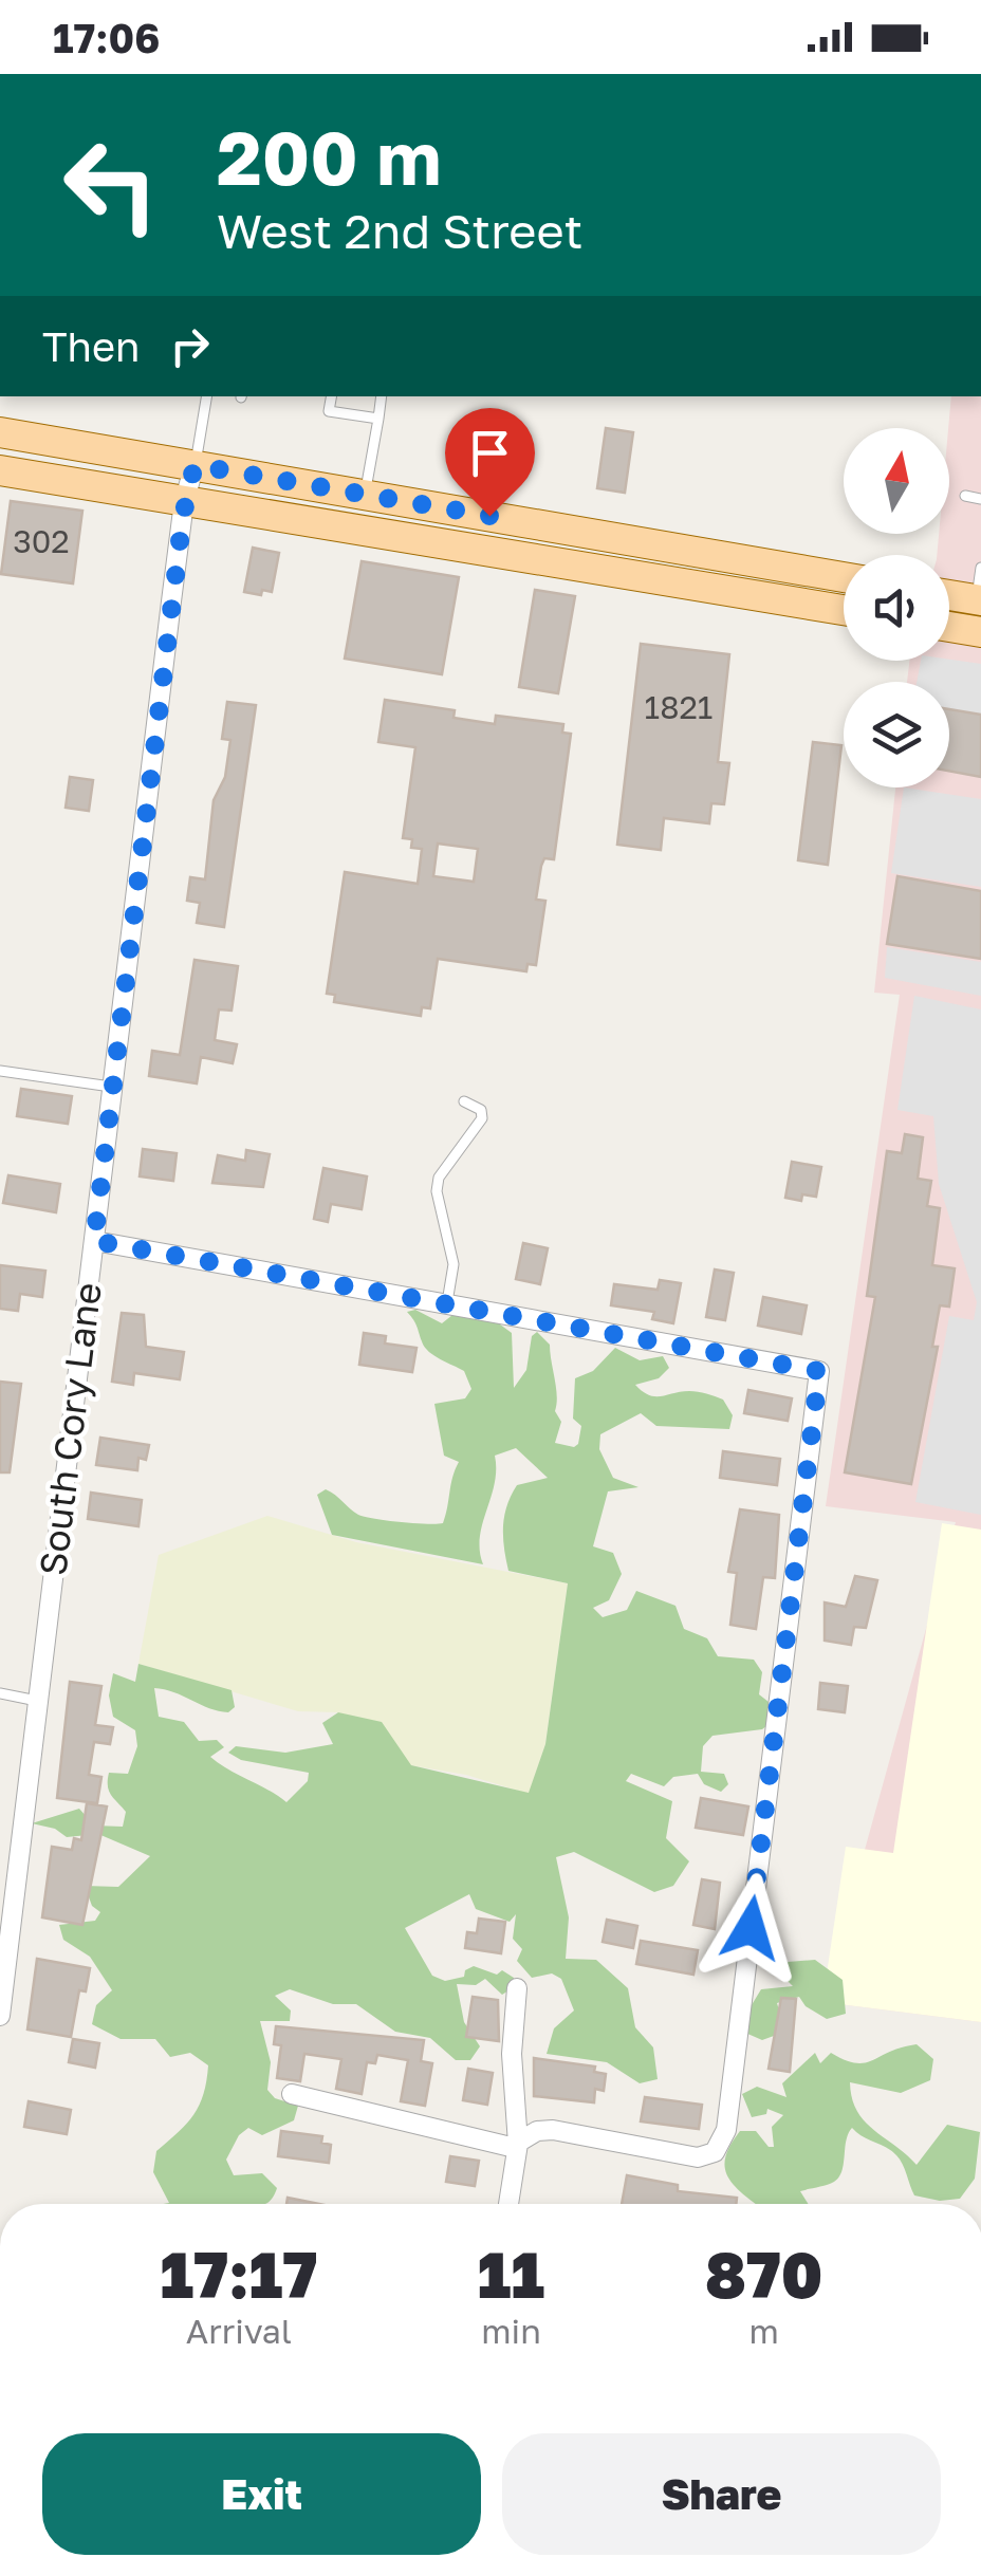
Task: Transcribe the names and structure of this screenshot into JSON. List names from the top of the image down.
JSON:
{
  "streets": {
    "street": ["South Cory Lane"]
  },
  "house_numbers": ["302", "1821"],
  "north": "top",
  "page": {
    "status": "17:06",
    "turn": ["200 m", "West 2nd Street"],
    "then": "Then",
    "eta": [
      "17:17",
      "Arrival",
      "11",
      "min",
      "870",
      "m"
    ],
    "buttons": ["Exit", "Share"]
  }
}
